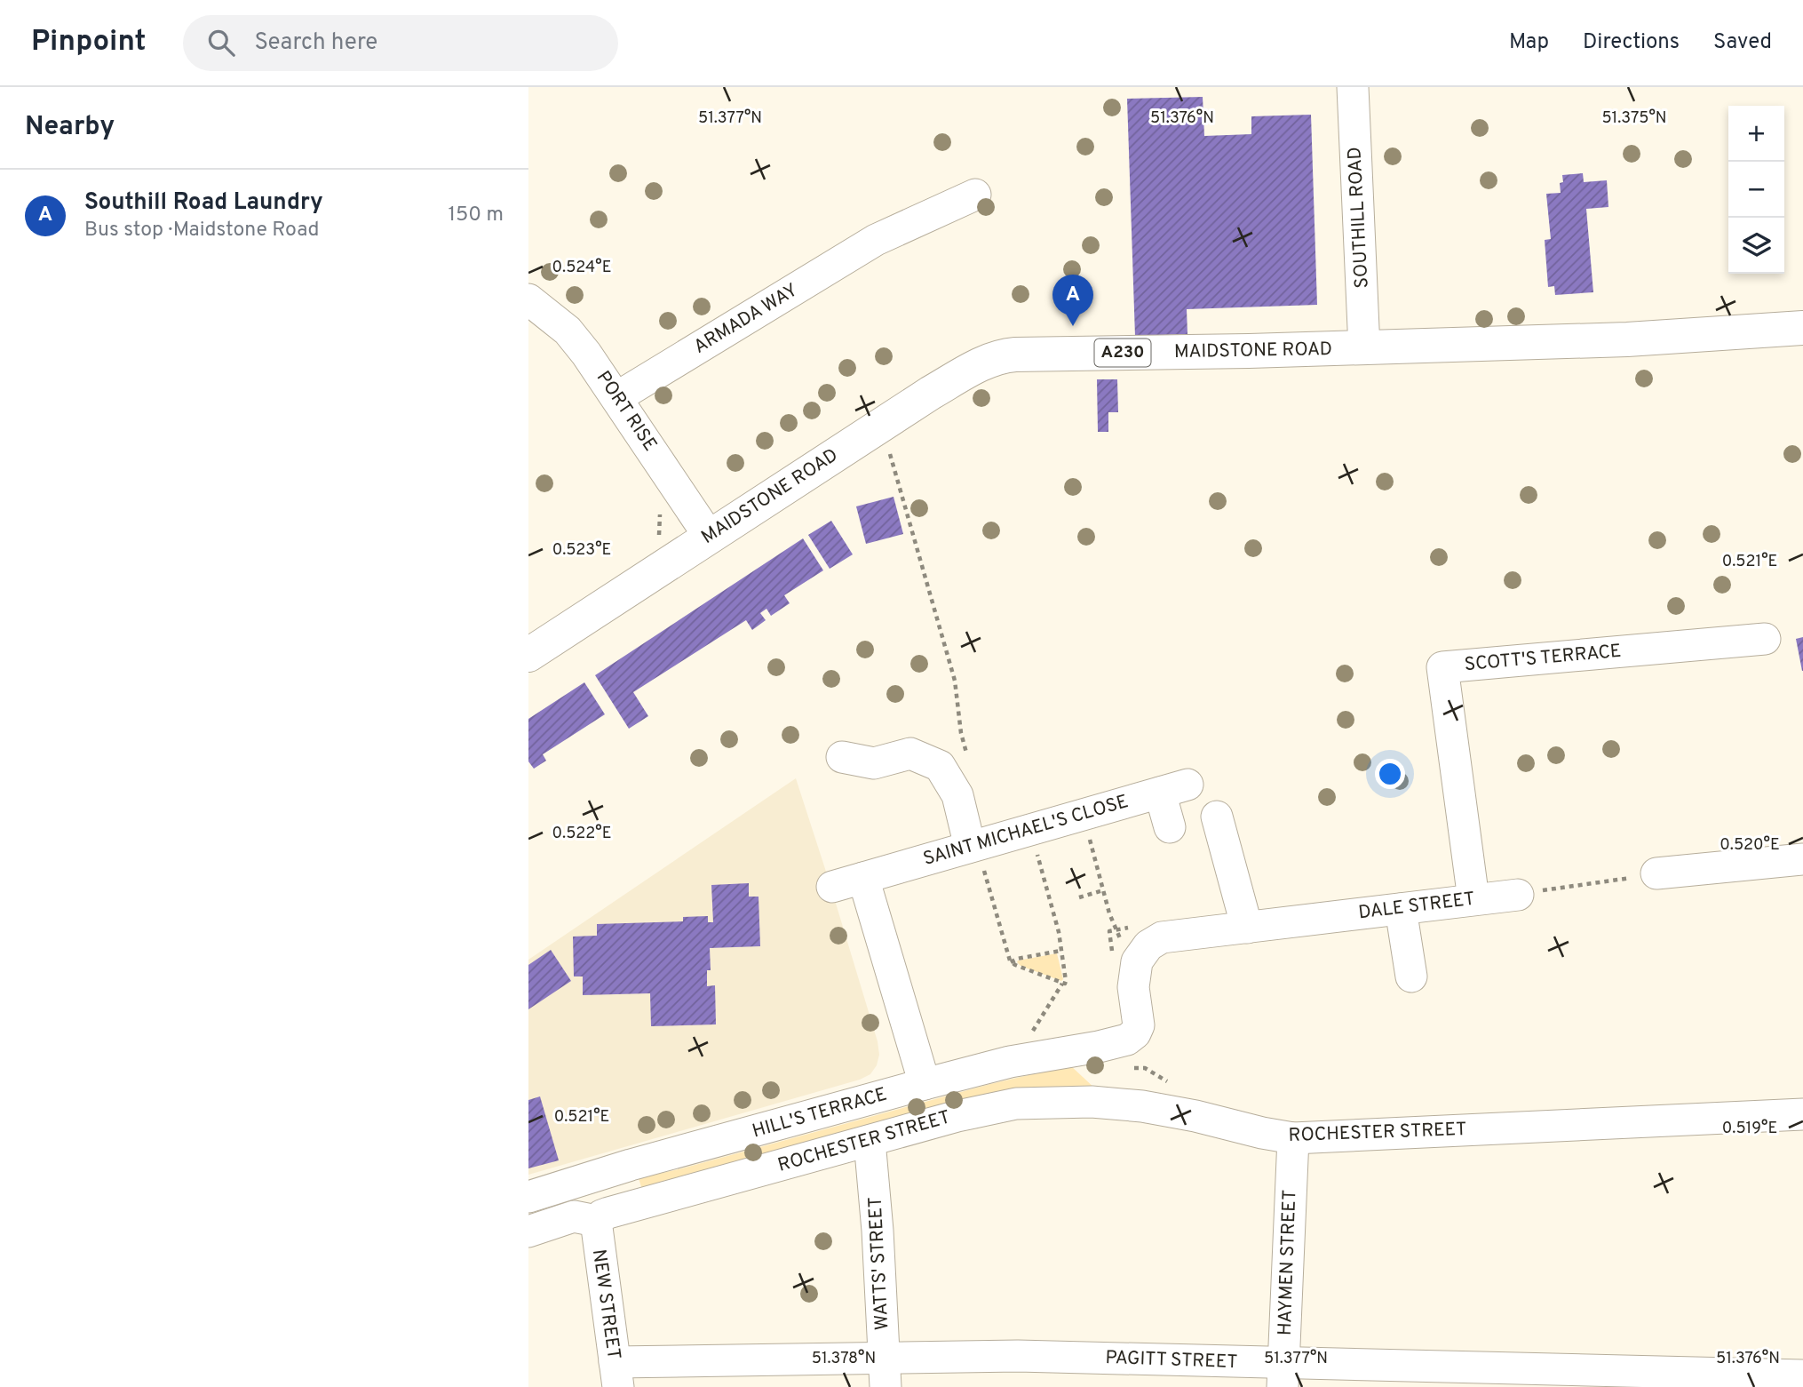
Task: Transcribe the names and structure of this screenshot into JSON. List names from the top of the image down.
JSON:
{
  "streets": {
    "main road": ["MAIDSTONE ROAD", "A230"],
    "street": [
      "SOUTHILL ROAD",
      "ARMADA WAY",
      "PORT RISE",
      "SCOTT'S TERRACE",
      "SAINT MICHAEL'S CLOSE",
      "DALE STREET",
      "HILL'S TERRACE",
      "ROCHESTER STREET",
      "HAYMEN STREET",
      "WATTS' STREET",
      "NEW STREET",
      "PAGITT STREET"
    ]
  },
  "crossings": [
    ["SOUTHILL ROAD", "MAIDSTONE ROAD"],
    ["ARMADA WAY", "PORT RISE"],
    ["MAIDSTONE ROAD", "PORT RISE"],
    ["SCOTT'S TERRACE", "DALE STREET"],
    ["DALE STREET", "HILL'S TERRACE"],
    ["ROCHESTER STREET", "HAYMEN STREET"],
    ["ROCHESTER STREET", "WATTS' STREET"],
    ["ROCHESTER STREET", "NEW STREET"],
    ["HAYMEN STREET", "PAGITT STREET"],
    ["WATTS' STREET", "PAGITT STREET"],
    ["NEW STREET", "PAGITT STREET"]
  ],
  "page": {
    "header": "Pinpoint",
    "search": "Search here",
    "nav": ["Map", "Directions", "Saved"],
    "heading": "Nearby",
    "map_buttons": ["+", "−"],
    "list": [
      {
        "mark": "A",
        "name": "Southill Road Laundry",
        "note": "Bus stop · Maidstone Road",
        "value": "150 m"
      }
    ],
    "pins": "A"
  },
  "coordinates": [
    "51.377°N",
    "51.376°N",
    "51.375°N",
    "0.524°E",
    "0.523°E",
    "0.521°E",
    "0.522°E",
    "0.520°E",
    "0.519°E",
    "51.378°N"
  ]
}
